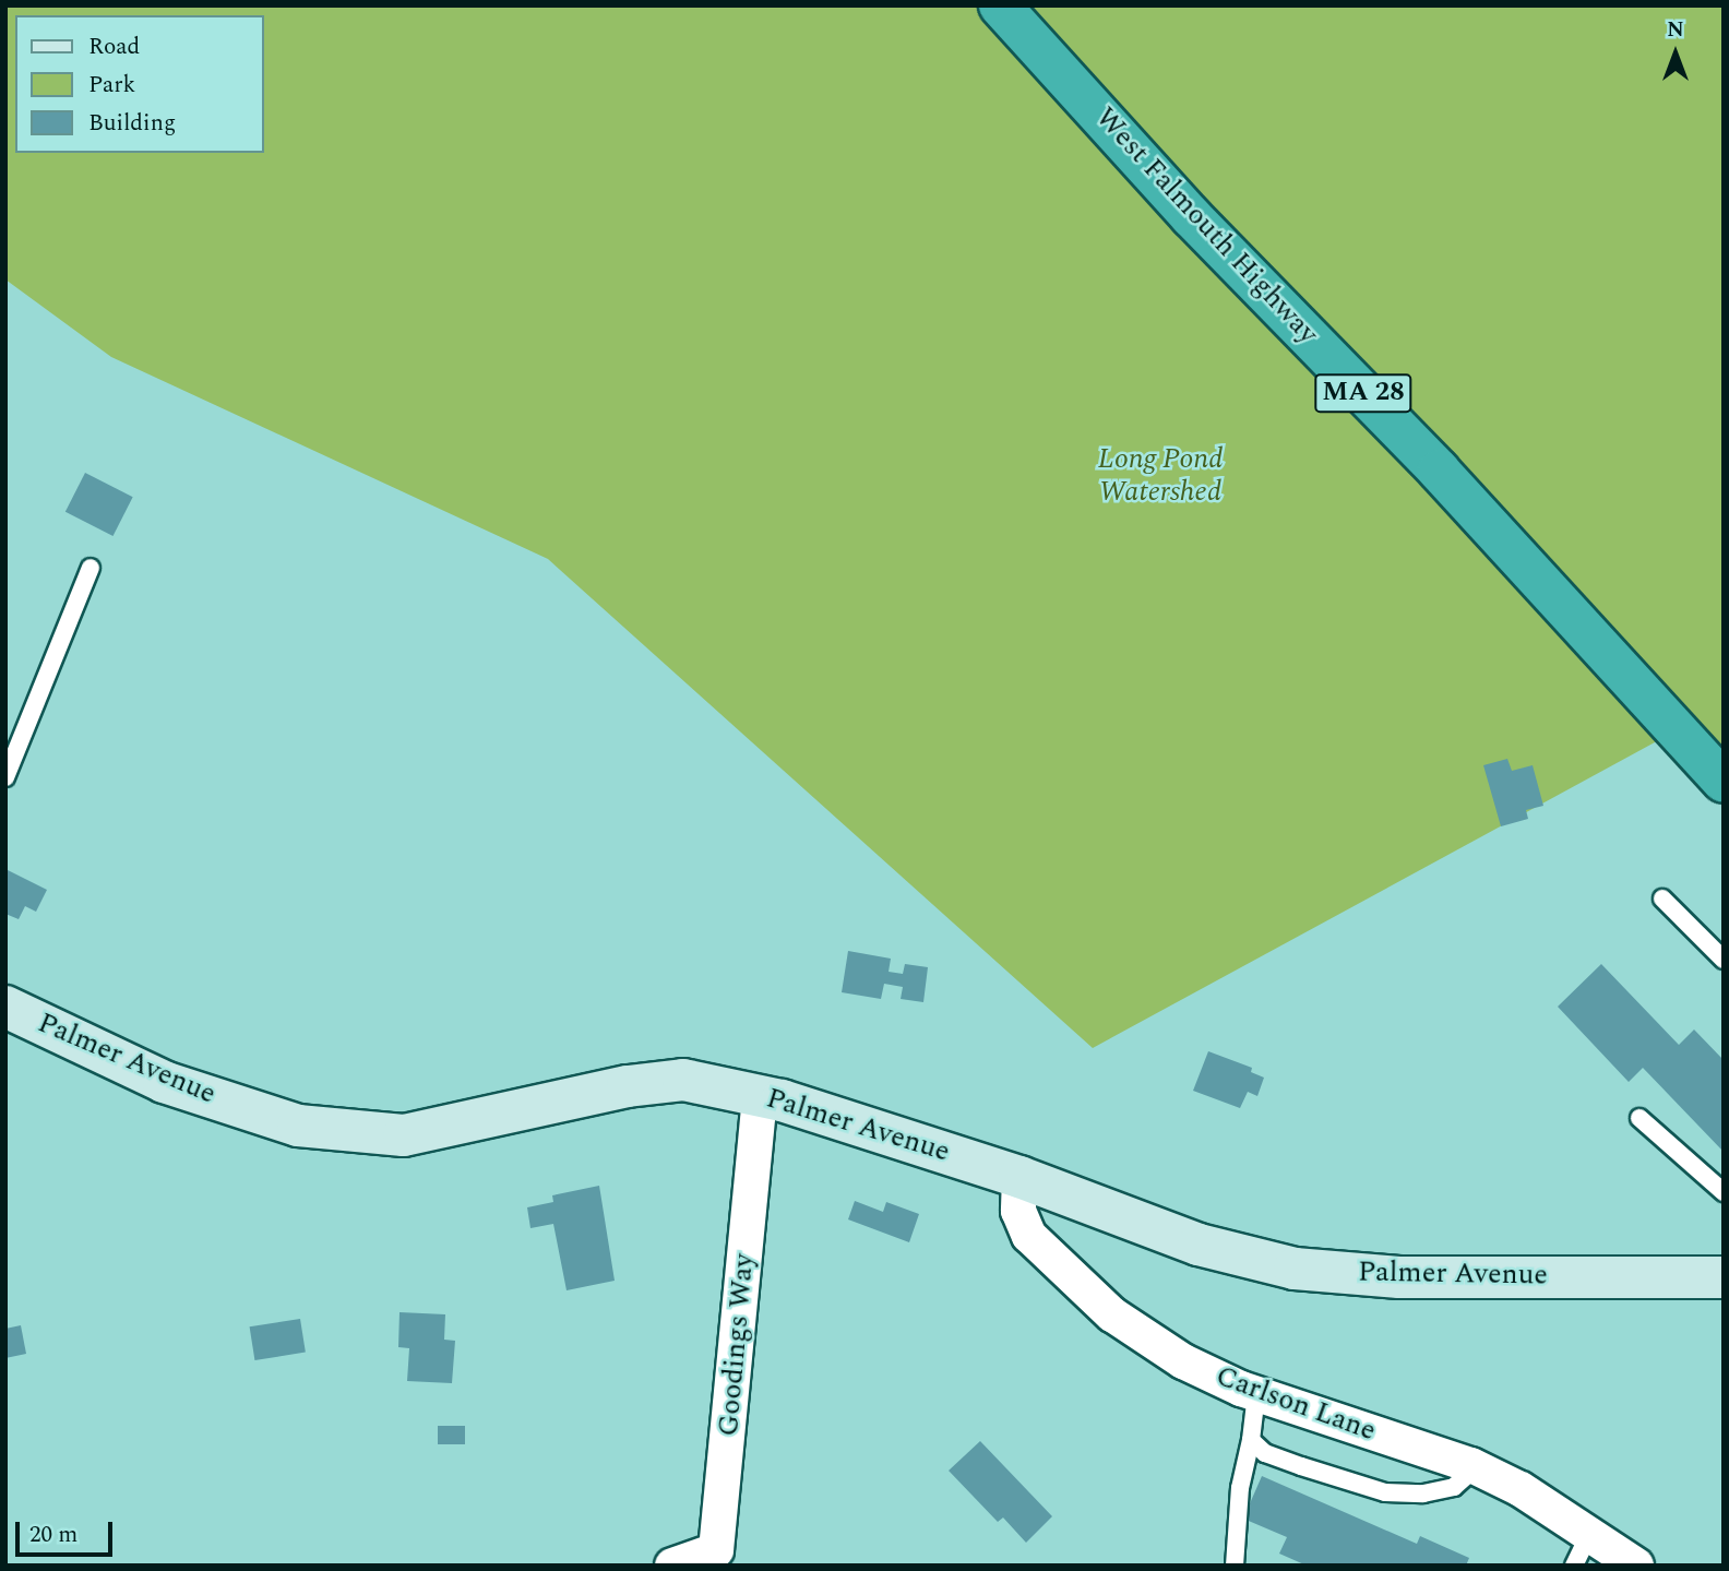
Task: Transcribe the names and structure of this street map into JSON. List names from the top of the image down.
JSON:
{
  "streets": {
    "highway": ["West Falmouth Highway", "MA 28"],
    "main road": ["Palmer Avenue"],
    "street": ["Goodings Way", "Carlson Lane"]
  },
  "crossings": [
    ["Palmer Avenue", "Goodings Way"],
    ["Palmer Avenue", "Carlson Lane"]
  ],
  "parks": ["Long Pond Watershed"],
  "legend": ["Road", "Park", "Building"],
  "scale_bar": "20 m",
  "north": "top"
}
